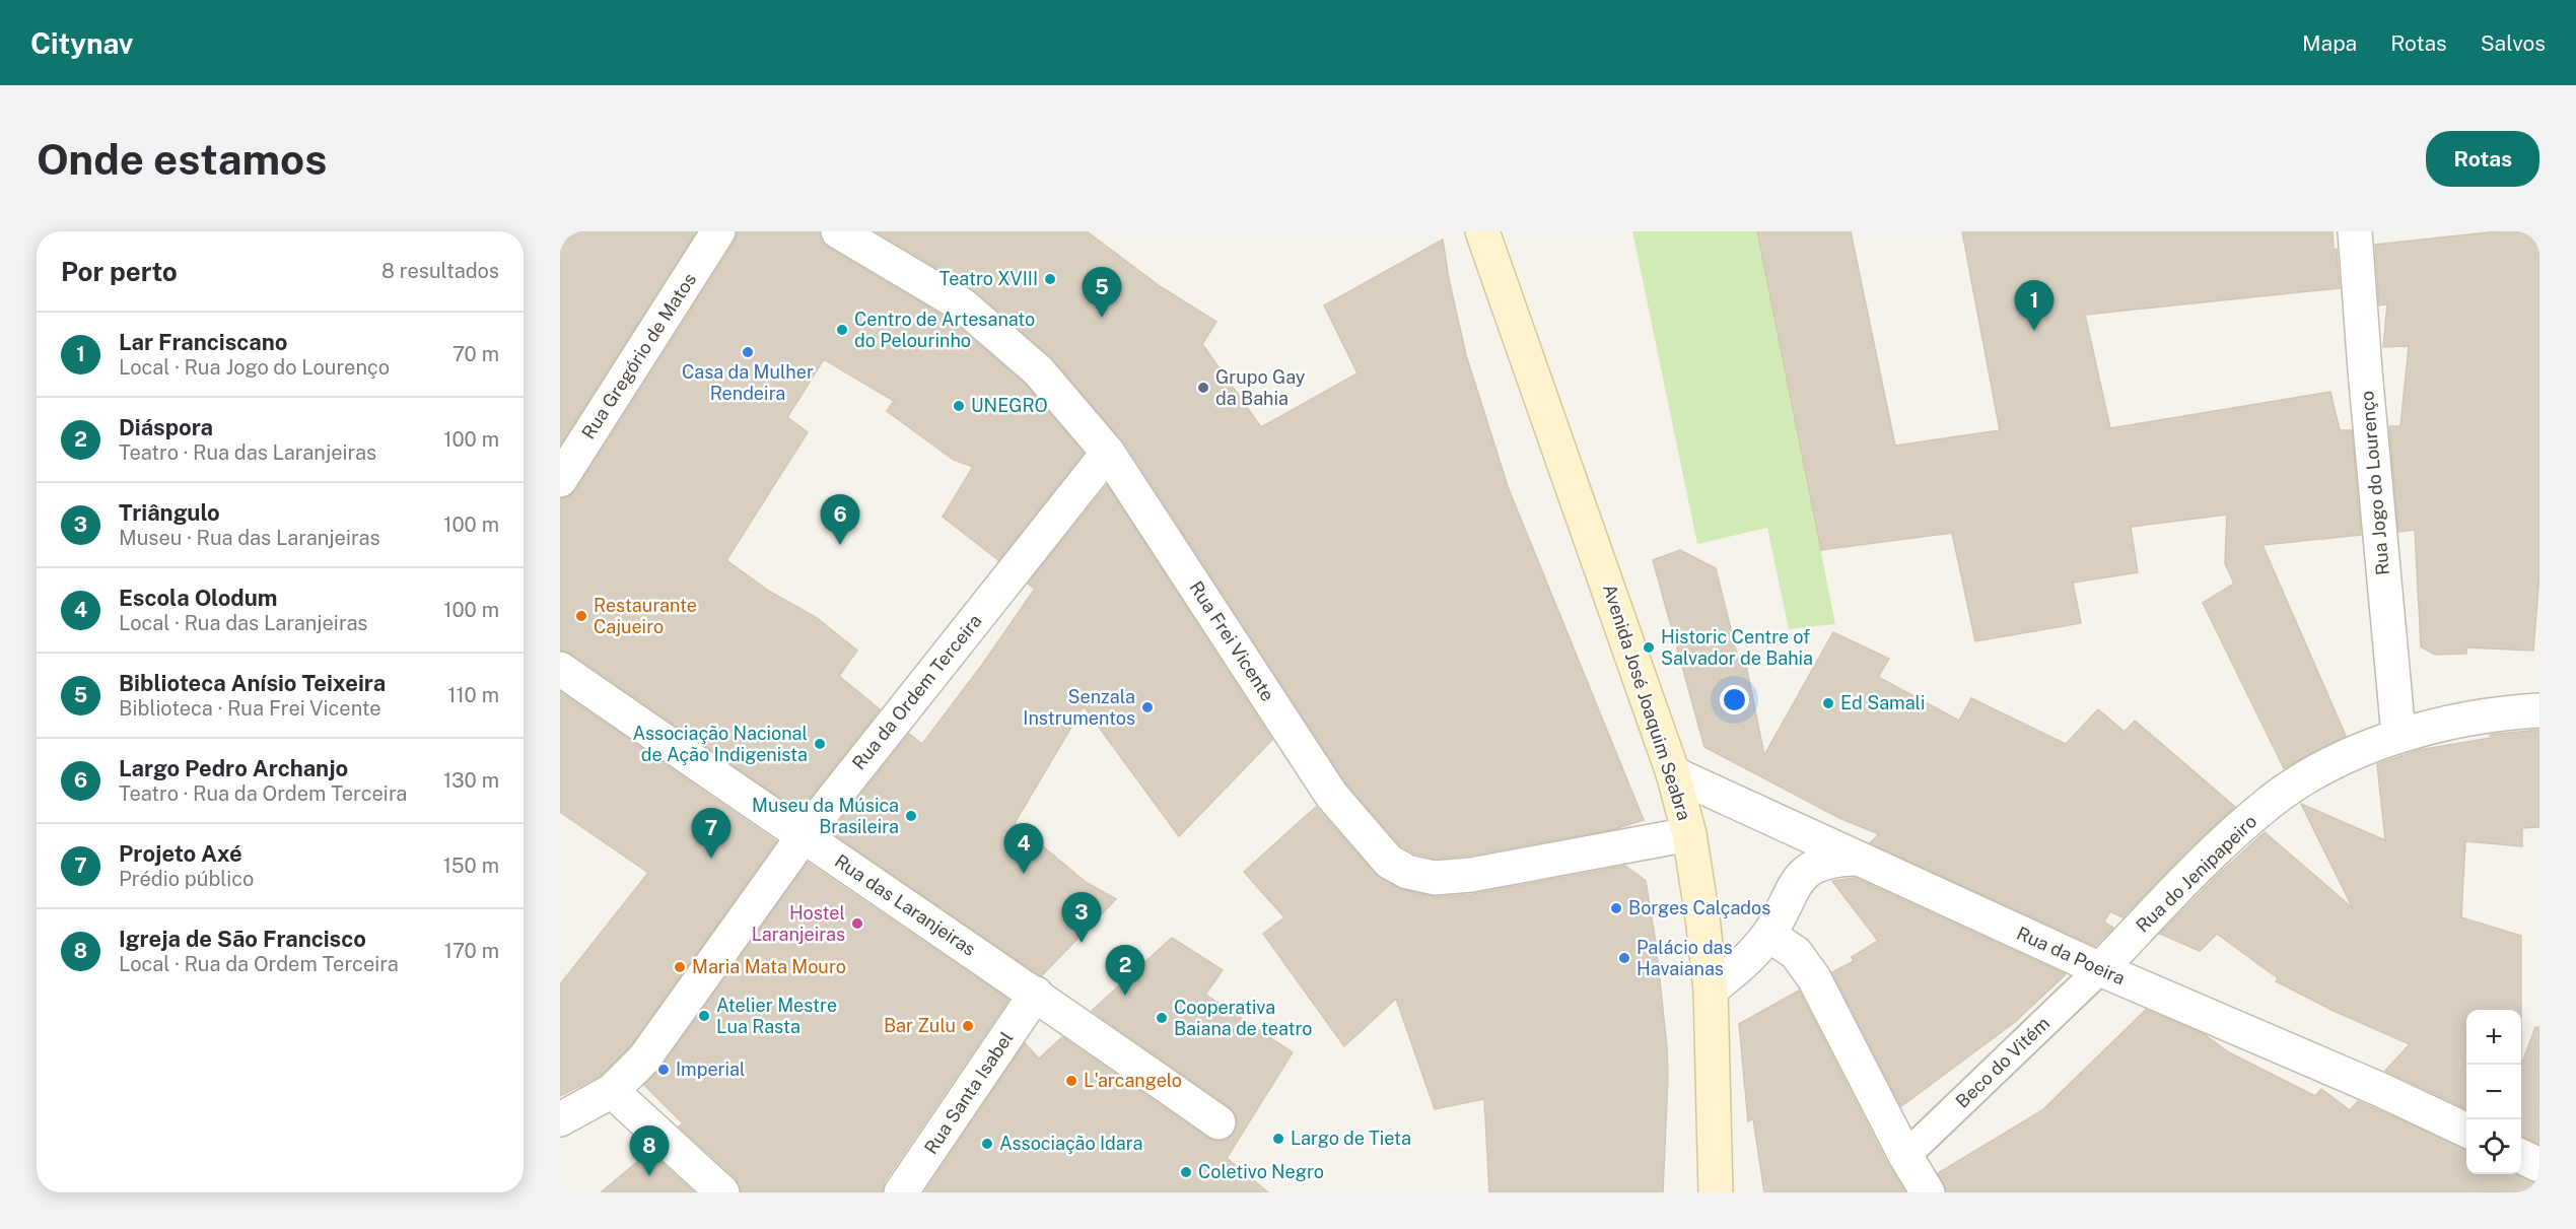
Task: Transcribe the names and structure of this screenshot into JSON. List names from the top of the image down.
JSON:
{
  "streets": {
    "main road": ["Avenida José Joaquim Seabra"],
    "street": [
      "Rua Gregório de Matos",
      "Rua Jogo do Lourenço",
      "Rua Frei Vicente",
      "Rua da Ordem Terceira",
      "Rua do Jenipapeiro",
      "Rua das Laranjeiras",
      "Rua da Poeira",
      "Rua Santa Isabel"
    ],
    "lane": ["Beco do Vitém"]
  },
  "crossings": [
    ["Rua Jogo do Lourenço", "Rua do Jenipapeiro"],
    ["Rua Frei Vicente", "Rua da Ordem Terceira"],
    ["Rua Frei Vicente", "Avenida José Joaquim Seabra"],
    ["Rua da Ordem Terceira", "Rua das Laranjeiras"],
    ["Avenida José Joaquim Seabra", "Rua da Poeira"],
    ["Rua do Jenipapeiro", "Rua da Poeira"],
    ["Rua do Jenipapeiro", "Beco do Vitém"],
    ["Rua das Laranjeiras", "Rua Santa Isabel"],
    ["Rua da Poeira", "Beco do Vitém"]
  ],
  "places": [
    "Teatro XVIII",
    "Centro de Artesanato do Pelourinho",
    "Casa da Mulher Rendeira",
    "Grupo Gay da Bahia",
    "UNEGRO",
    "Restaurante Cajueiro",
    "Historic Centre of Salvador de Bahia",
    "Ed Samali",
    "Senzala Instrumentos",
    "Associação Nacional de Ação Indigenista",
    "Museu da Música Brasileira",
    "Borges Calçados",
    "Hostel Laranjeiras",
    "Palácio das Havaianas",
    "Maria Mata Mouro",
    "Atelier Mestre Lua Rasta",
    "Cooperativa Baiana de teatro",
    "Bar Zulu",
    "Imperial",
    "L'arcangelo",
    "Largo de Tieta",
    "Associação Idara",
    "Coletivo Negro"
  ],
  "page": {
    "header": "Citynav",
    "nav": ["Mapa", "Rotas", "Salvos"],
    "buttons": "Rotas",
    "title": "Onde estamos",
    "heading": ["Por perto", "8 resultados"],
    "pins": [
      "5",
      "1",
      "6",
      "7",
      "4",
      "3",
      "2",
      "8"
    ],
    "list": [
      {
        "mark": "1",
        "name": "Lar Franciscano",
        "note": "Local · Rua Jogo do Lourenço",
        "value": "70 m"
      },
      {
        "mark": "2",
        "name": "Diáspora",
        "note": "Teatro · Rua das Laranjeiras",
        "value": "100 m"
      },
      {
        "mark": "3",
        "name": "Triângulo",
        "note": "Museu · Rua das Laranjeiras",
        "value": "100 m"
      },
      {
        "mark": "4",
        "name": "Escola Olodum",
        "note": "Local · Rua das Laranjeiras",
        "value": "100 m"
      },
      {
        "mark": "5",
        "name": "Biblioteca Anísio Teixeira",
        "note": "Biblioteca · Rua Frei Vicente",
        "value": "110 m"
      },
      {
        "mark": "6",
        "name": "Largo Pedro Archanjo",
        "note": "Teatro · Rua da Ordem Terceira",
        "value": "130 m"
      },
      {
        "mark": "7",
        "name": "Projeto Axé",
        "note": "Prédio público",
        "value": "150 m"
      },
      {
        "mark": "8",
        "name": "Igreja de São Francisco",
        "note": "Local · Rua da Ordem Terceira",
        "value": "170 m"
      }
    ],
    "map_buttons": ["+", "−"]
  }
}
